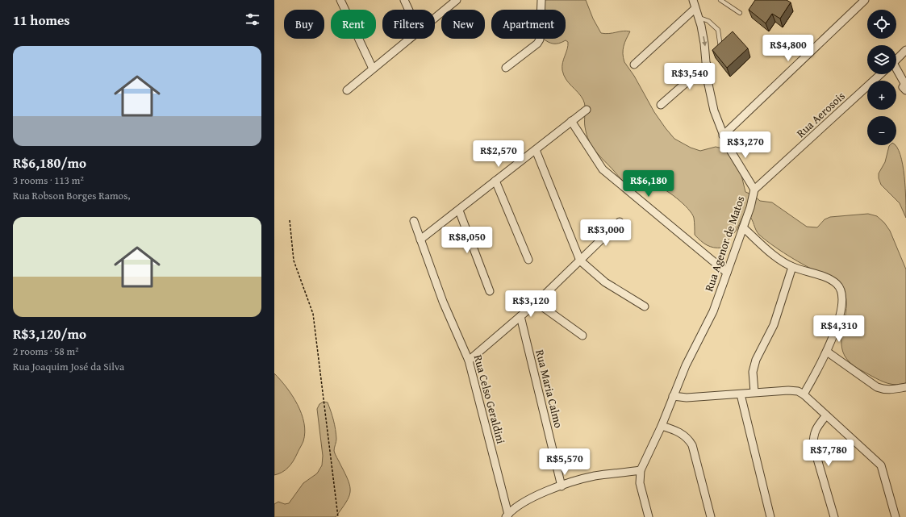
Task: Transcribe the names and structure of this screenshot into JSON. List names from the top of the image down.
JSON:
{
  "streets": {
    "street": [
      "Rua Aerosois",
      "Rua Agenor de Matos",
      "Rua Maria Calmo",
      "Rua Celso Geraldini"
    ]
  },
  "crossings": [
    ["Rua Aerosois", "Rua Agenor de Matos"]
  ],
  "page": {
    "heading": "11 homes",
    "map_buttons": ["+", "−"],
    "chip": [
      "Buy",
      "Rent",
      "Filters",
      "New",
      "Apartment"
    ],
    "price": [
      "R$4,800",
      "R$3,540",
      "R$3,270",
      "R$2,570",
      "R$6,180",
      "R$3,000",
      "R$8,050",
      "R$3,120",
      "R$4,310",
      "R$7,780",
      "R$5,570"
    ],
    "list": [
      {
        "name": "R$6,180/mo",
        "note": "3 rooms · 113 m² · Rua Robson Borges Ramos,"
      },
      {
        "name": "R$3,120/mo",
        "note": "2 rooms · 58 m² · Rua Joaquim José da Silva"
      }
    ]
  }
}
